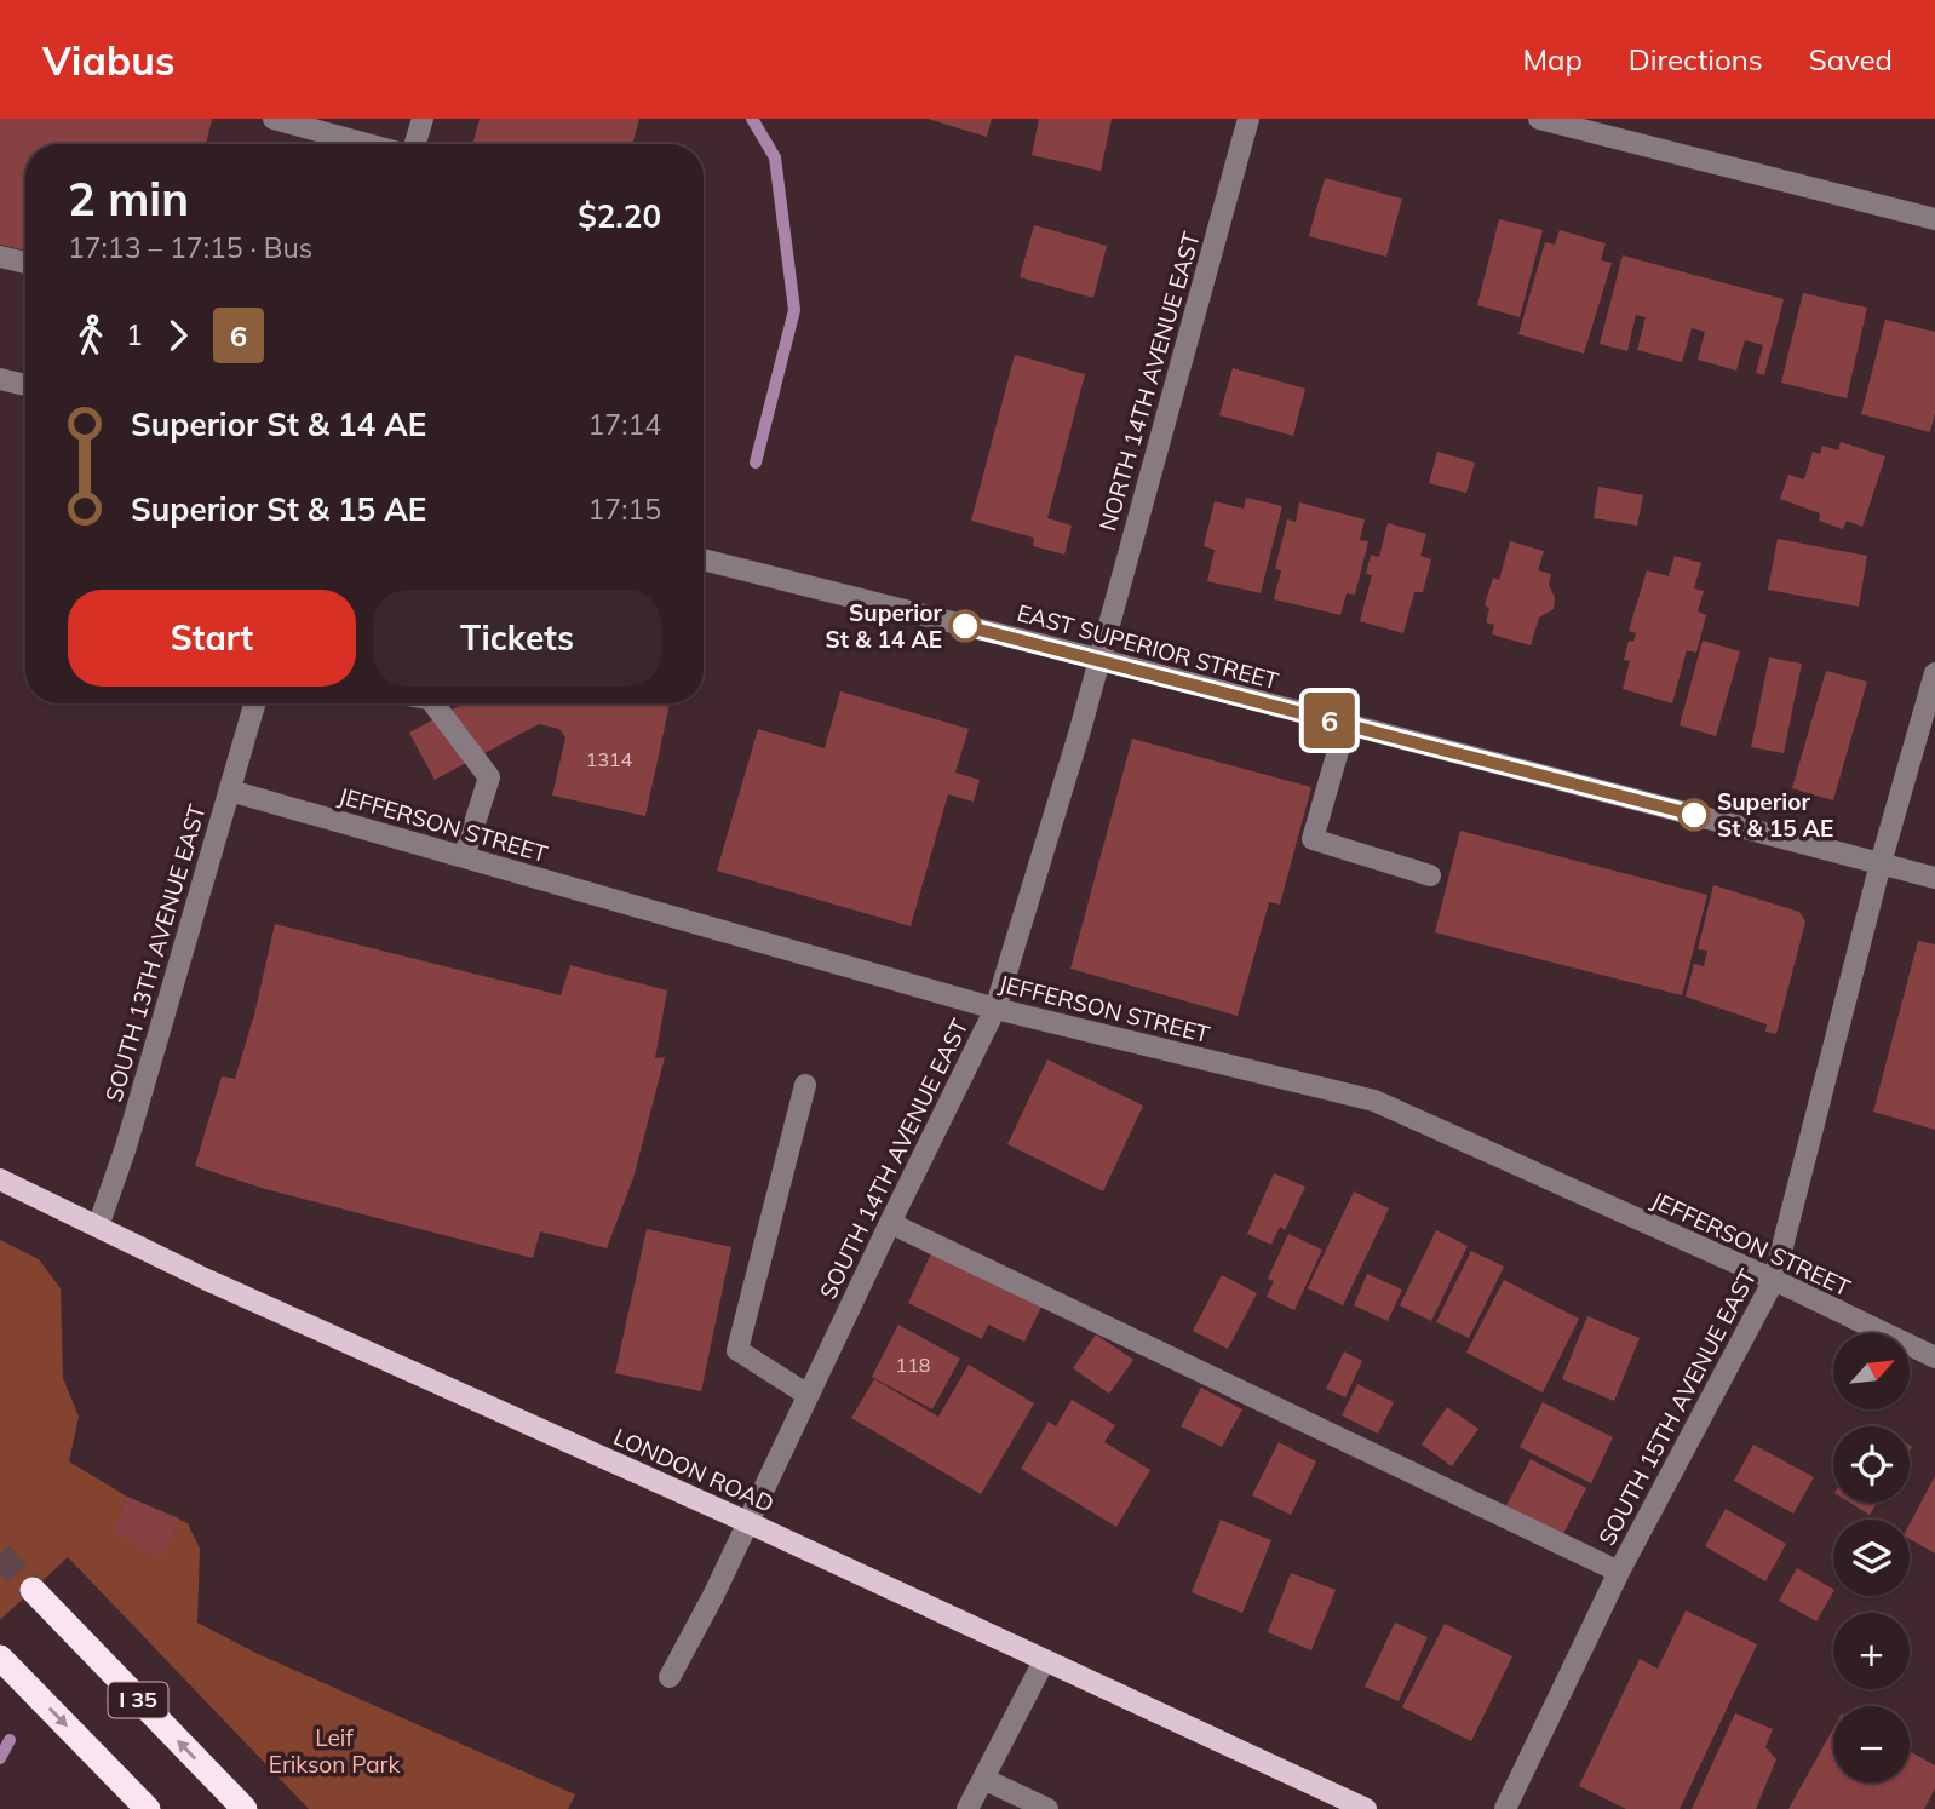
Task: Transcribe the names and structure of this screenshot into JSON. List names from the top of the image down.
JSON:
{
  "streets": {
    "highway": ["I 35"],
    "main road": ["LONDON ROAD"],
    "street": [
      "NORTH 14TH AVENUE EAST",
      "EAST SUPERIOR STREET",
      "JEFFERSON STREET",
      "SOUTH 13TH AVENUE EAST",
      "SOUTH 14TH AVENUE EAST",
      "SOUTH 15TH AVENUE EAST"
    ]
  },
  "crossings": [
    ["NORTH 14TH AVENUE EAST", "EAST SUPERIOR STREET"],
    ["NORTH 14TH AVENUE EAST", "SOUTH 14TH AVENUE EAST"],
    ["EAST SUPERIOR STREET", "SOUTH 14TH AVENUE EAST"],
    ["EAST SUPERIOR STREET", "SOUTH 15TH AVENUE EAST"],
    ["JEFFERSON STREET", "SOUTH 13TH AVENUE EAST"],
    ["JEFFERSON STREET", "SOUTH 14TH AVENUE EAST"],
    ["JEFFERSON STREET", "SOUTH 15TH AVENUE EAST"],
    ["SOUTH 13TH AVENUE EAST", "LONDON ROAD"],
    ["SOUTH 14TH AVENUE EAST", "LONDON ROAD"]
  ],
  "parks": ["Leif Erikson Park"],
  "places": ["Superior St & 14 AE", "Superior St & 15 AE"],
  "lines": ["bus line 6"],
  "house_numbers": ["1314", "118"],
  "north": "top right",
  "page": {
    "header": "Viabus",
    "nav": ["Map", "Directions", "Saved"],
    "on_map": "6",
    "heading": ["2 min", "17:13 – 17:15 · Bus", "$2.20"],
    "legs": ["1", "6"],
    "list": [
      {
        "name": "Superior St & 14 AE",
        "value": "17:14"
      },
      {
        "name": "Superior St & 15 AE",
        "value": "17:15"
      }
    ],
    "buttons": ["Start", "Tickets"],
    "map_buttons": ["+", "−"]
  }
}
